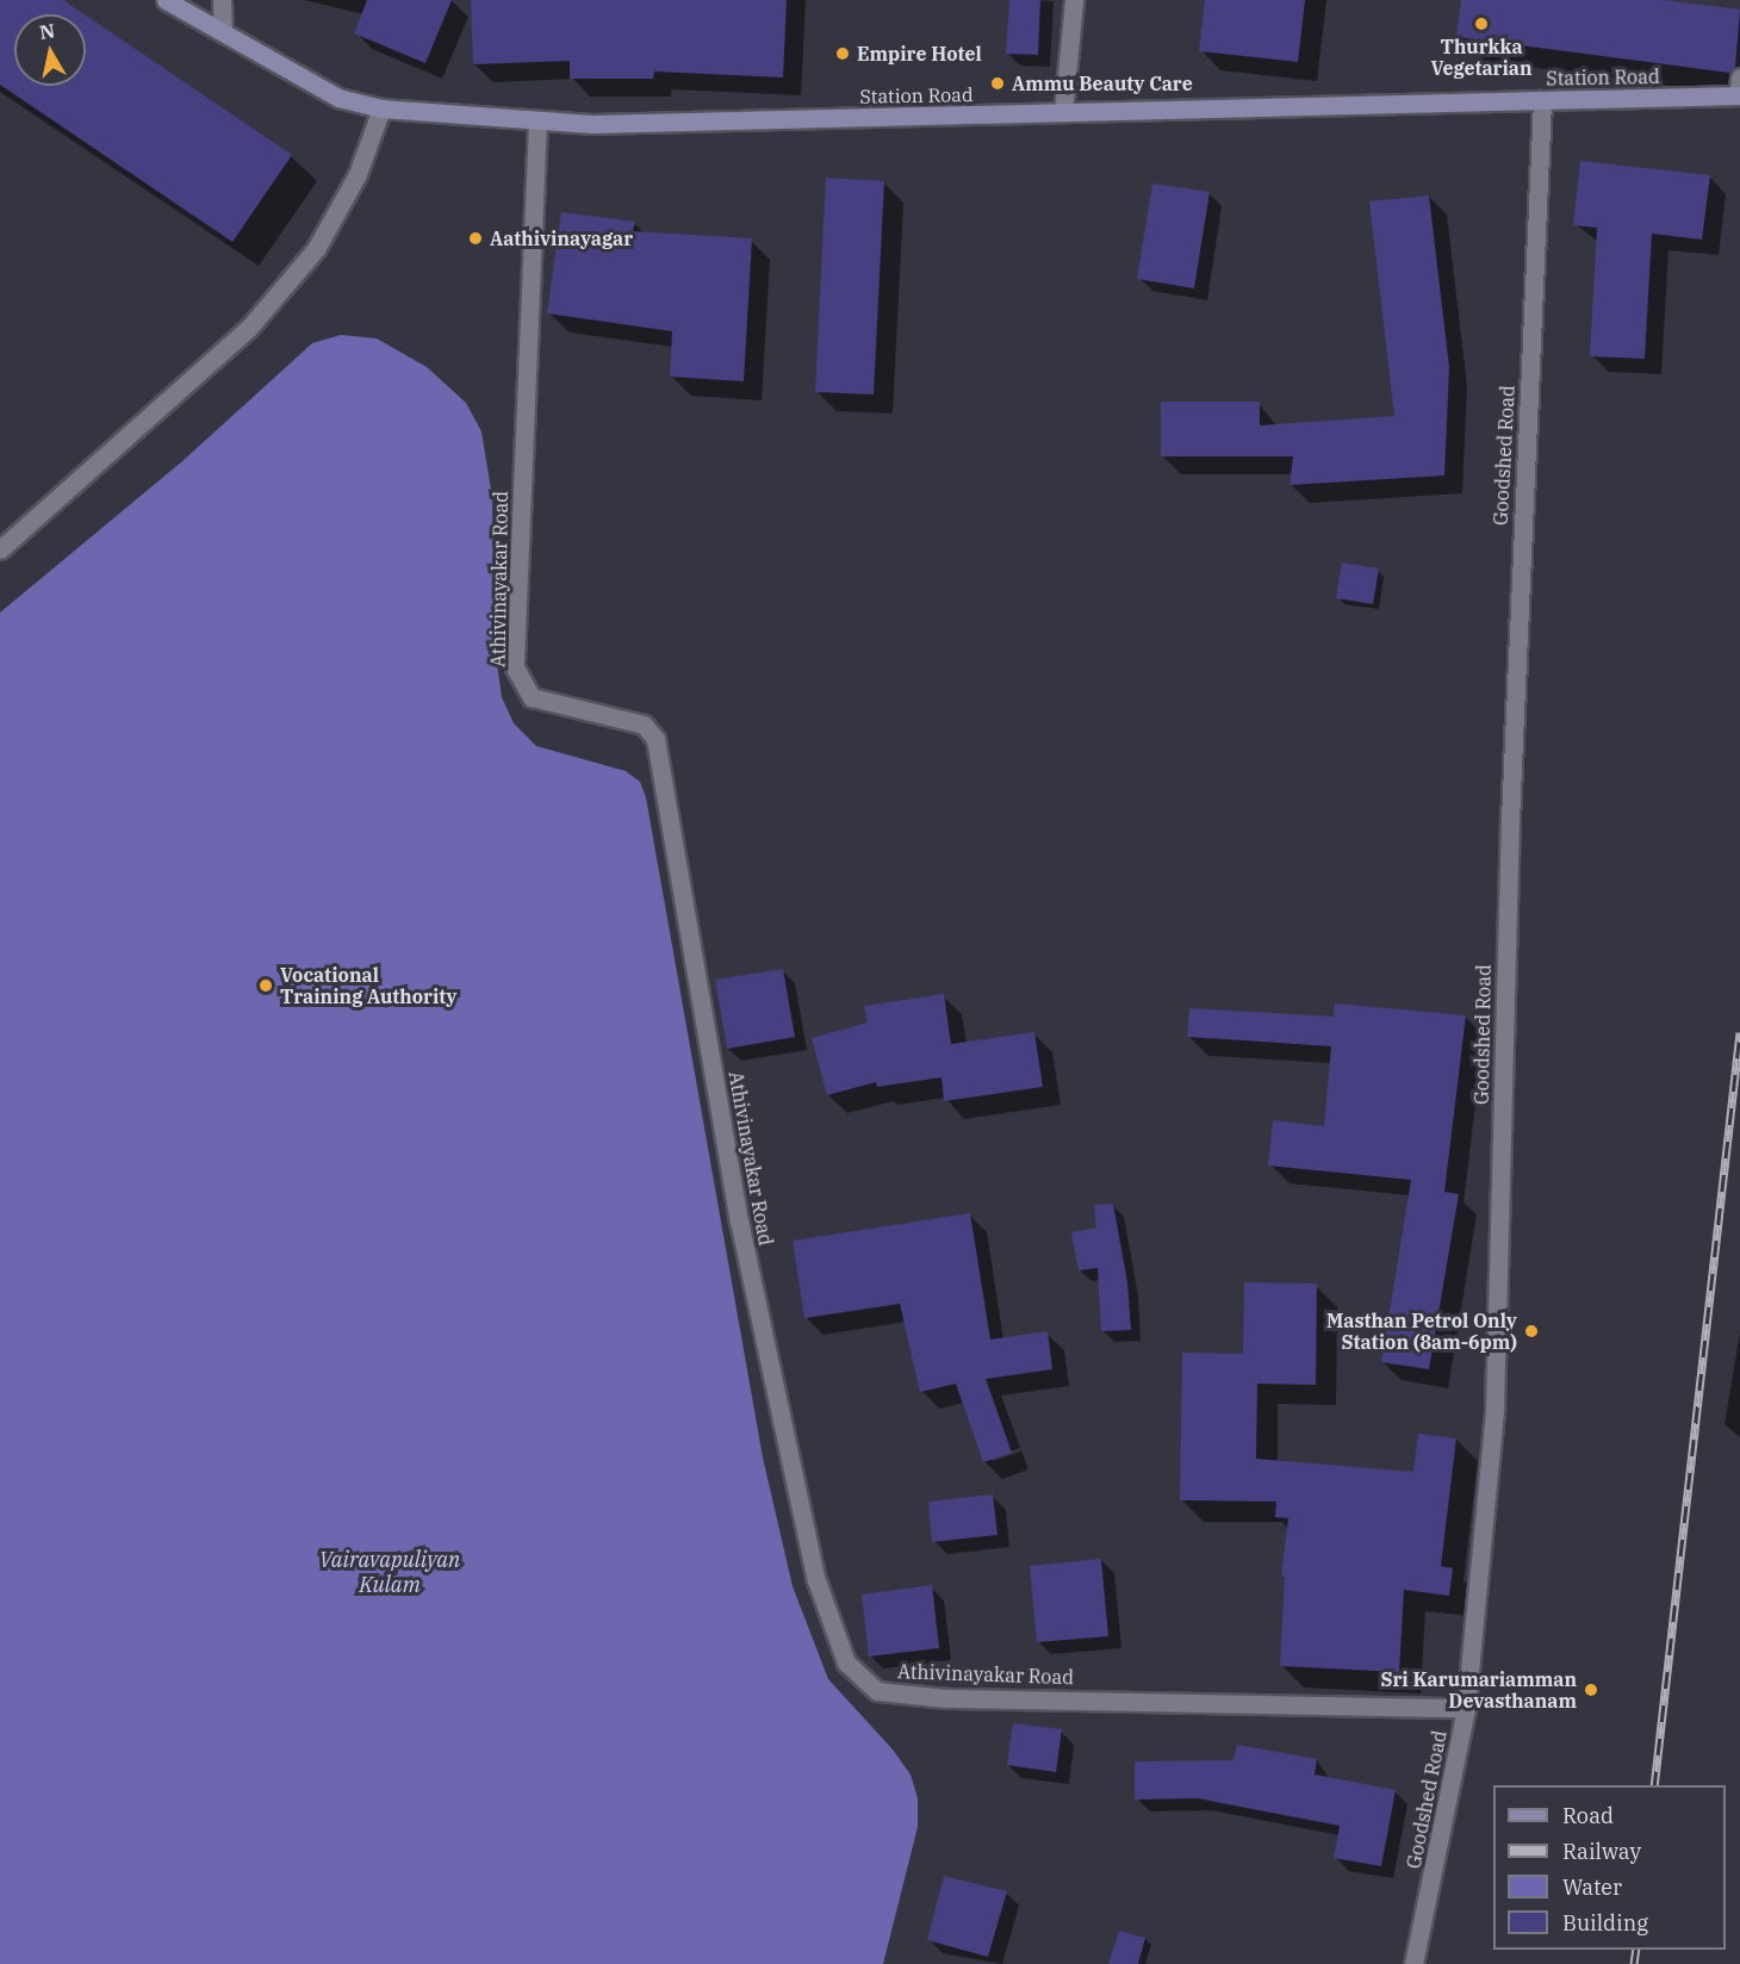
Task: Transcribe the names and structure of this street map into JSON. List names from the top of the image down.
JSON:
{
  "streets": {
    "main road": ["Station Road"],
    "street": ["Goodshed Road", "Athivinayakar Road"]
  },
  "crossings": [
    ["Station Road", "Goodshed Road"],
    ["Station Road", "Athivinayakar Road"],
    ["Goodshed Road", "Athivinayakar Road"]
  ],
  "water": ["Vairavapuliyan Kulam"],
  "places": [
    "Thurkka Vegetarian",
    "Empire Hotel",
    "Ammu Beauty Care",
    "Aathivinayagar",
    "Vocational Training Authority",
    "Masthan Petrol Only Station (8am-6pm)",
    "Sri Karumariamman Devasthanam"
  ],
  "legend": [
    "Road",
    "Railway",
    "Water",
    "Building"
  ],
  "north": "top"
}
